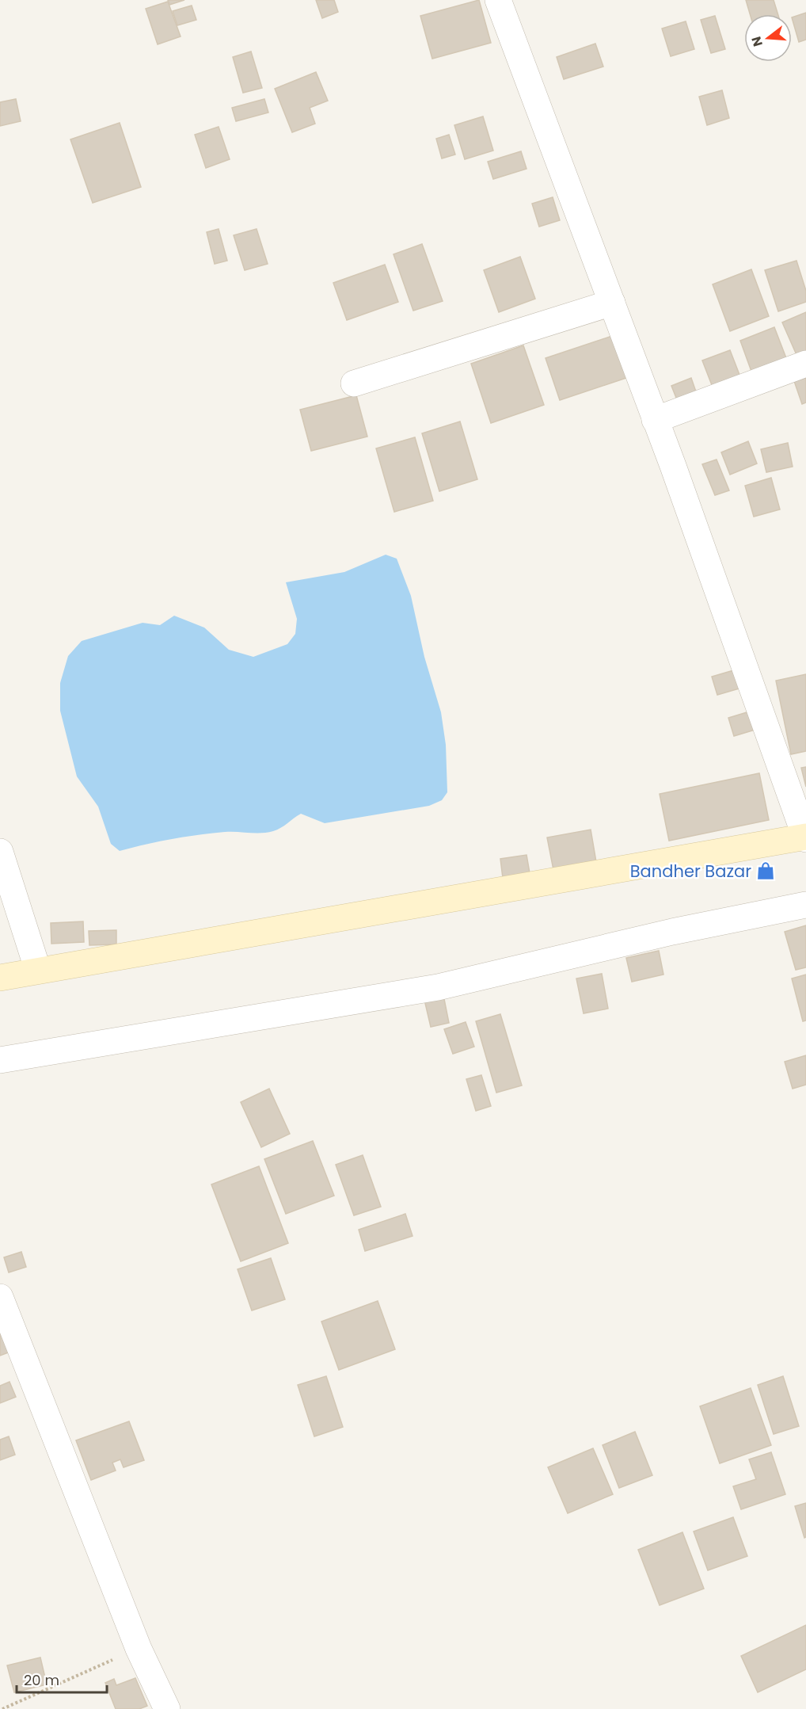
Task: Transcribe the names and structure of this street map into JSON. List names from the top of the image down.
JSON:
{
  "places": {
    "shop": ["Bandher Bazar"]
  },
  "scale_bar": "20 m",
  "north": "left"
}
